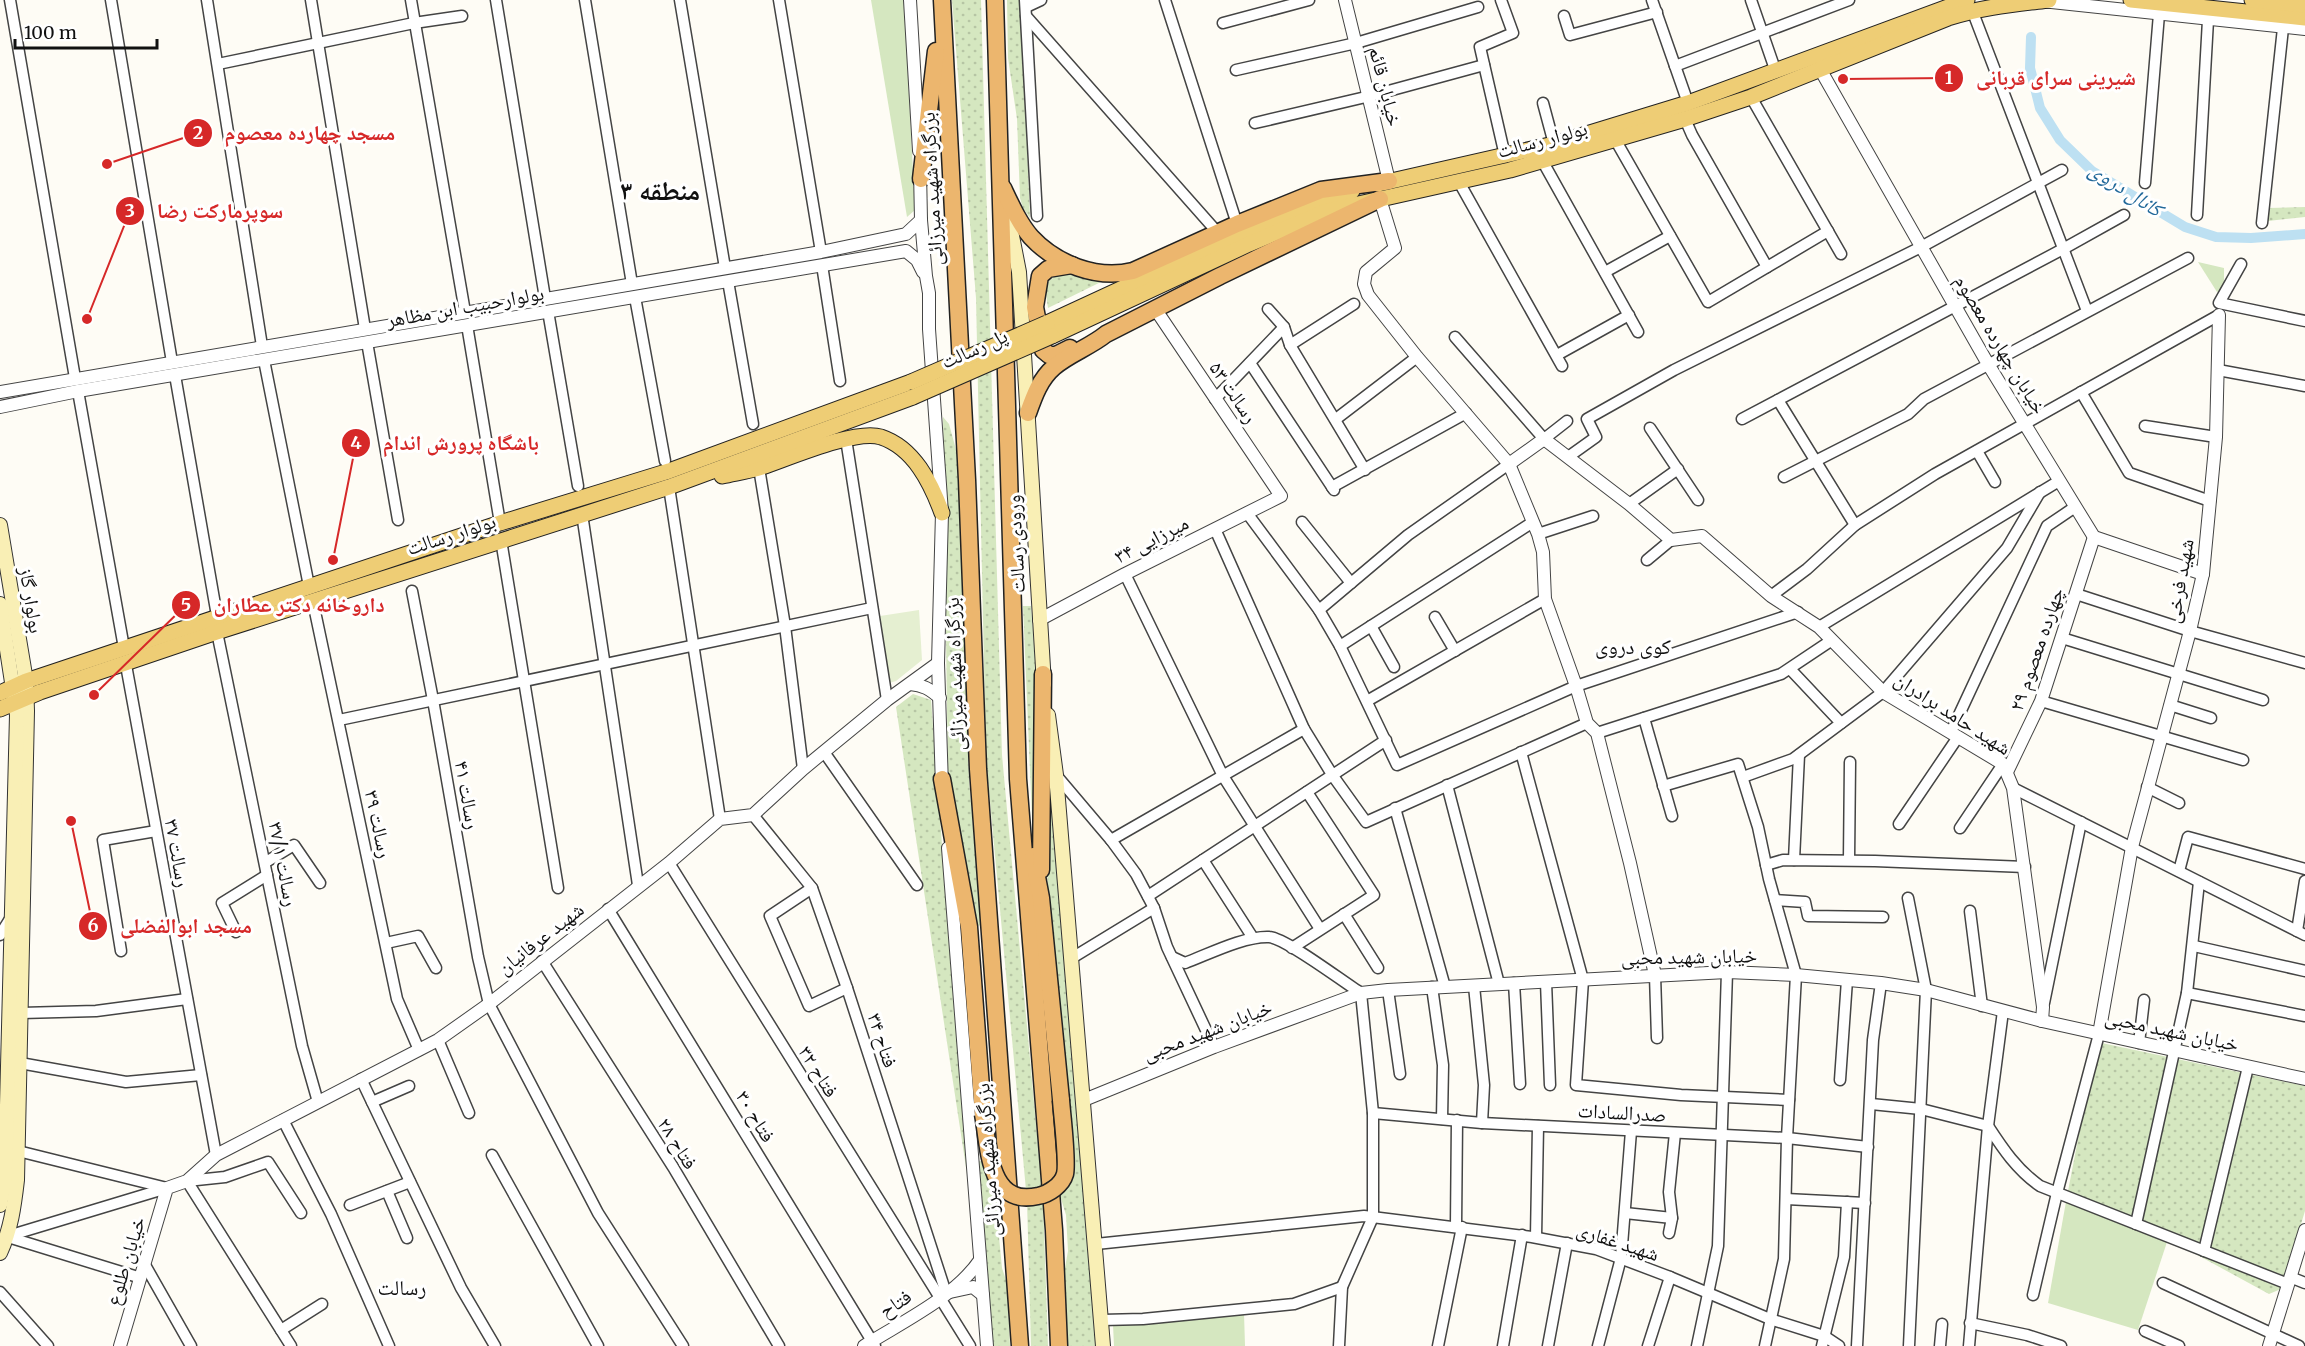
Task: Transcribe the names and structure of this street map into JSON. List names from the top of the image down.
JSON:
{
  "streets": {
    "highway": ["بزرگراه شهید میرزائی"],
    "main road": [
      "بولوار رسالت",
      "پل رسالت",
      "ورودی رسالت",
      "بولوار گاز"
    ],
    "street": [
      "خیابان قائم",
      "بولوارحبیب ابن مظاهر",
      "خیابان چهارده معصوم",
      "رسالت ۵۳",
      "میرزایی ۳۴",
      "شهید فرخی",
      "چهارده معصوم ۲۹",
      "شهید حامد برادران",
      "رسالت ۴۱",
      "رسالت ۳۹",
      "رسالت ۳۷",
      "رسالت ۳۷/۱",
      "شهید عرفانیان",
      "خیابان شهید محبی",
      "فتاح ۳۴",
      "فتاح ۳۲",
      "صدرالسادات",
      "فتاح ۳۰",
      "فتاح ۲۸",
      "شهید غفاری",
      "خیابان طلوع",
      "فتاح"
    ]
  },
  "crossings": [
    ["خیابان قائم", "بولوار رسالت"],
    ["بولوار رسالت", "خیابان چهارده معصوم"],
    ["بولوار رسالت", "پل رسالت"],
    ["بولوار رسالت", "بولوار گاز"],
    ["بولوار رسالت", "رسالت ۳۹"],
    ["بولوار رسالت", "رسالت ۳۷"],
    ["بولوار رسالت", "رسالت ۳۷/۱"],
    ["خیابان چهارده معصوم", "چهارده معصوم ۲۹"],
    ["رسالت ۵۳", "میرزایی ۳۴"],
    ["میرزایی ۳۴", "ورودی رسالت"],
    ["ورودی رسالت", "خیابان شهید محبی"],
    ["ورودی رسالت", "شهید غفاری"],
    ["شهید فرخی", "خیابان شهید محبی"],
    ["چهارده معصوم ۲۹", "شهید حامد برادران"],
    ["شهید حامد برادران", "خیابان شهید محبی"],
    ["رسالت ۴۱", "شهید عرفانیان"],
    ["رسالت ۳۹", "شهید عرفانیان"],
    ["رسالت ۳۷", "شهید عرفانیان"],
    ["رسالت ۳۷/۱", "شهید عرفانیان"],
    ["شهید عرفانیان", "فتاح ۳۲"],
    ["شهید عرفانیان", "فتاح ۳۰"],
    ["شهید عرفانیان", "فتاح ۲۸"],
    ["شهید عرفانیان", "خیابان طلوع"],
    ["فتاح ۳۴", "فتاح ۳۲"],
    ["فتاح ۳۴", "فتاح"],
    ["فتاح ۳۲", "فتاح"],
    ["فتاح ۳۰", "فتاح"]
  ],
  "districts": ["منطقه ۳", "کوی دروی", "رسالت"],
  "water": ["کانال دروی"],
  "places": [
    "شیرینی سرای قربانی",
    "مسجد چهارده معصوم",
    "سوپرمارکت رضا",
    "باشگاه پرورش اندام",
    "داروخانه دکتر عطاران",
    "مسجد ابوالفضلی"
  ],
  "scale_bar": "100 m"
}
